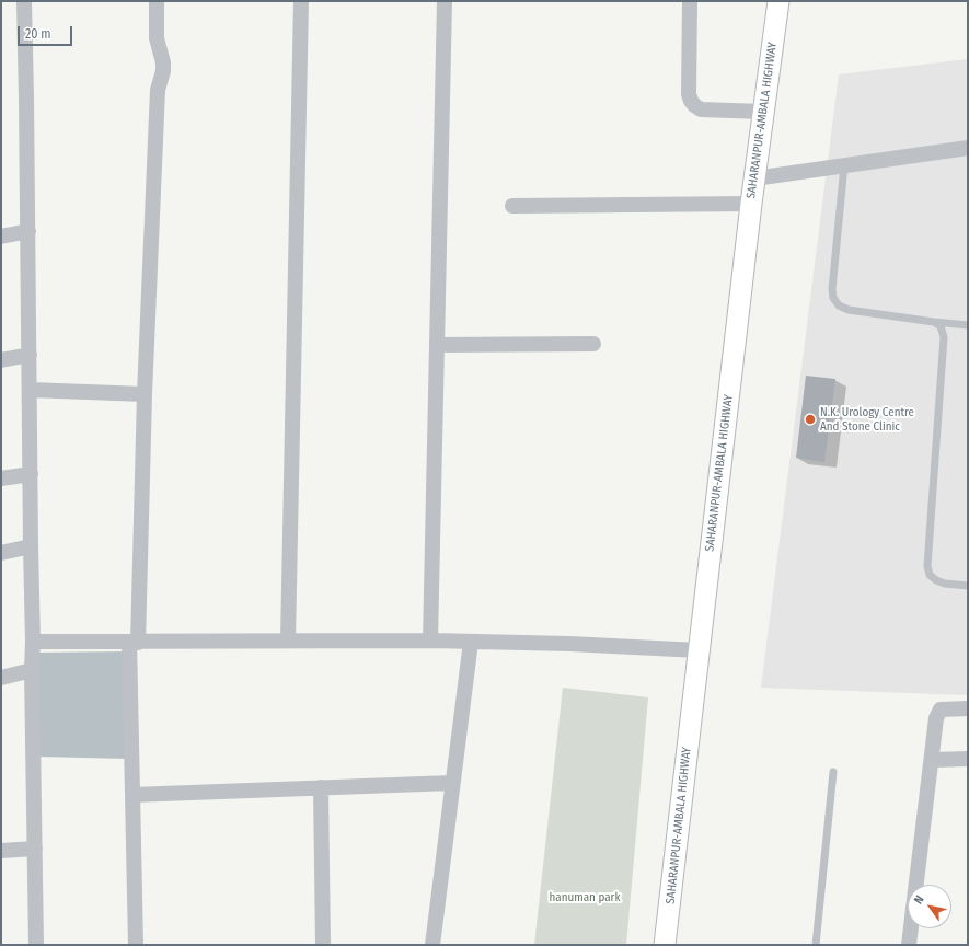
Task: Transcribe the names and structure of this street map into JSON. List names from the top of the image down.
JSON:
{
  "streets": {
    "main road": ["SAHARANPUR-AMBALA HIGHWAY"]
  },
  "parks": ["hanuman park"],
  "places": ["N.K. Urology Centre And Stone Clinic"],
  "scale_bar": "20 m",
  "north": "top left"
}
